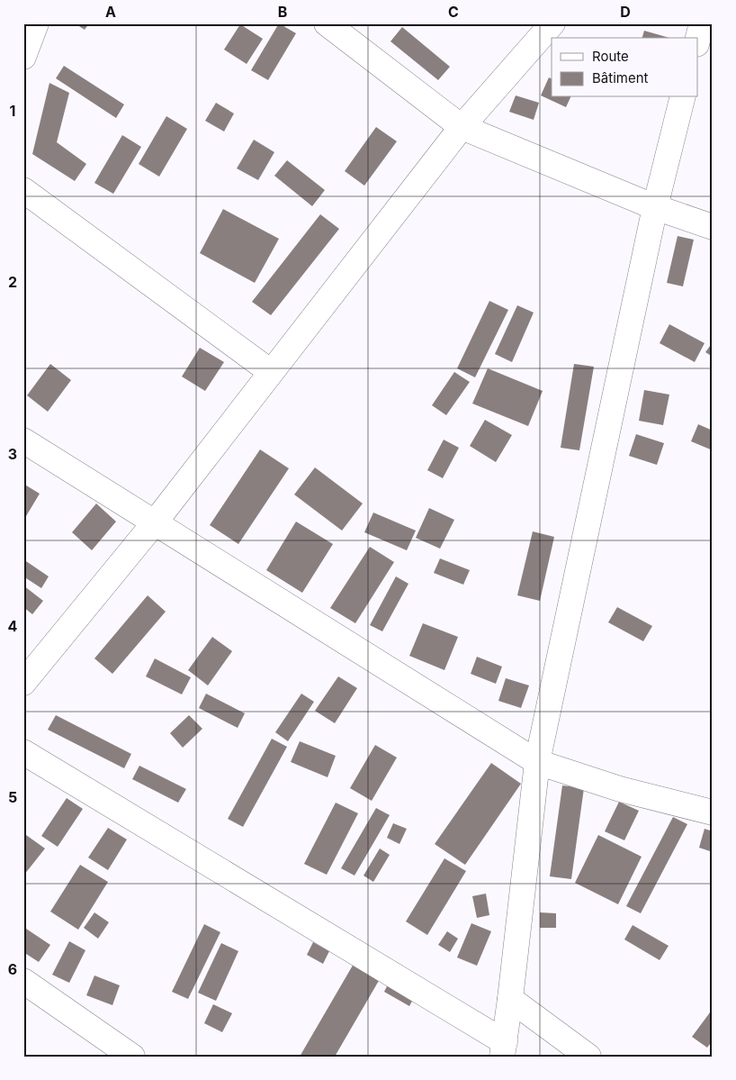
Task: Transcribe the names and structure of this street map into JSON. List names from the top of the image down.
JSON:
{
  "legend": ["Route", "Bâtiment"],
  "grid": {
    "columns": [
      "A",
      "B",
      "C",
      "D"
    ],
    "rows": [
      "1",
      "2",
      "3",
      "4",
      "5",
      "6"
    ]
  }
}
